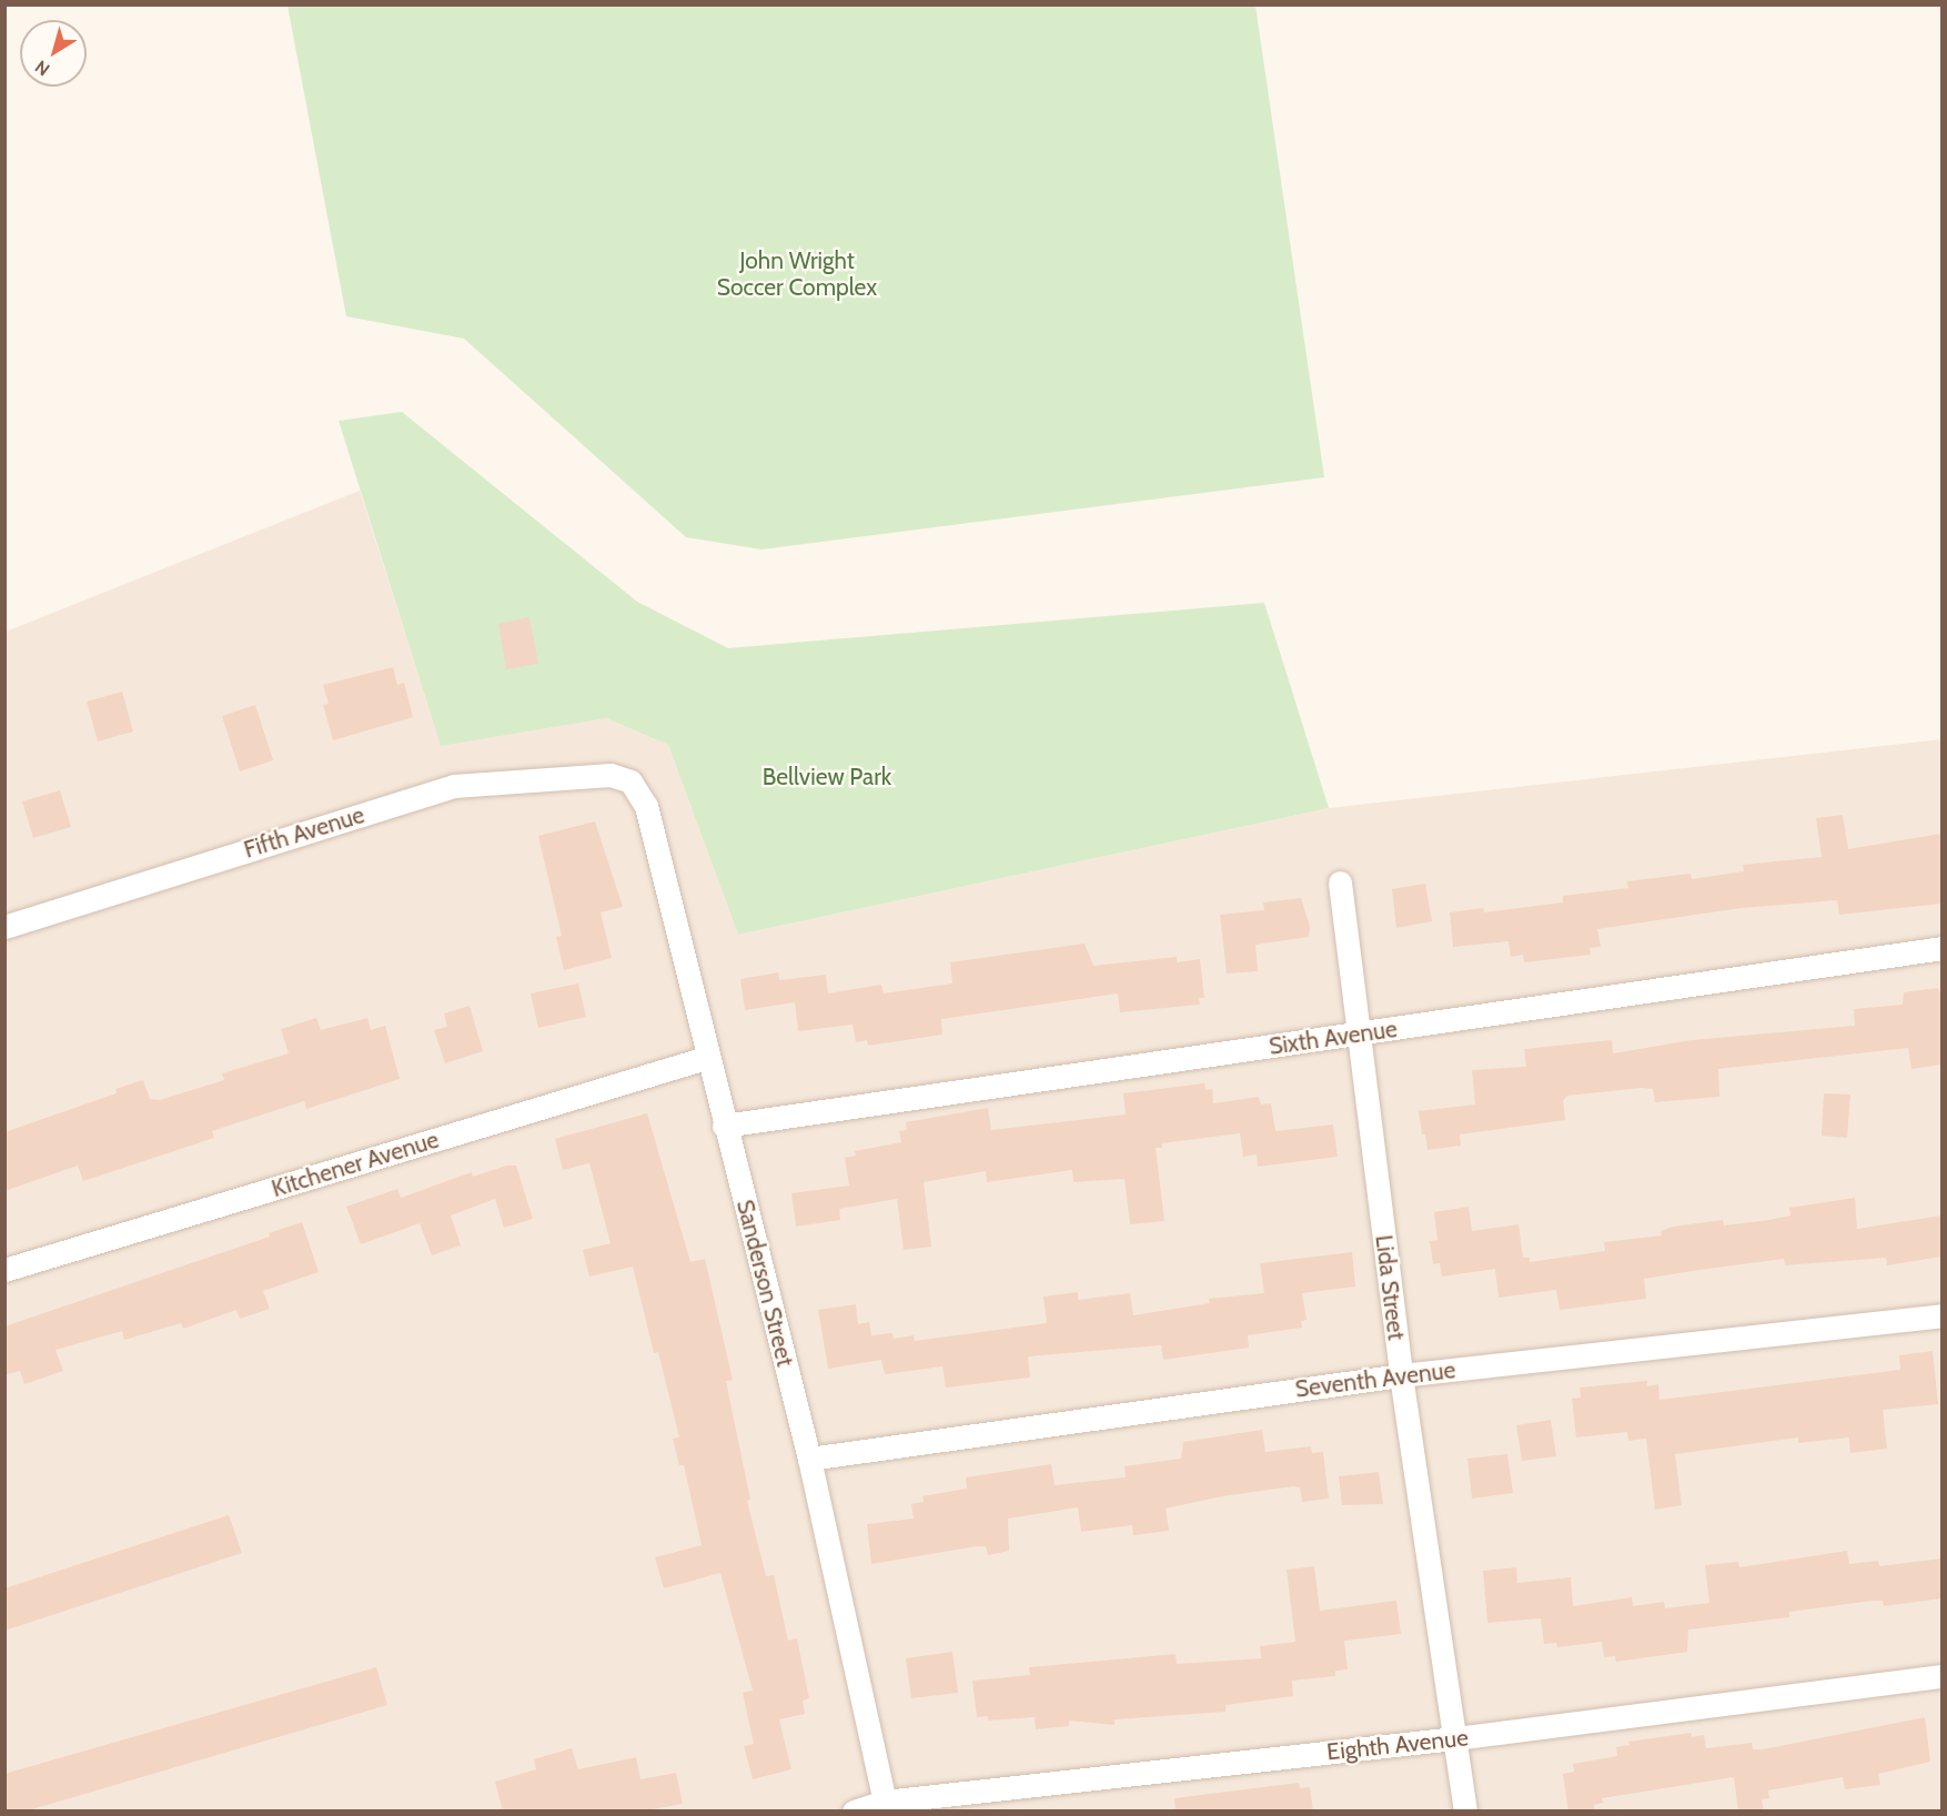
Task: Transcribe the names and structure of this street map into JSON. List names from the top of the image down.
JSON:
{
  "streets": {
    "street": [
      "Fifth Avenue",
      "Sixth Avenue",
      "Kitchener Avenue",
      "Sanderson Street",
      "Lida Street",
      "Seventh Avenue",
      "Eighth Avenue"
    ]
  },
  "crossings": [
    ["Fifth Avenue", "Sanderson Street"],
    ["Sixth Avenue", "Sanderson Street"],
    ["Sixth Avenue", "Lida Street"],
    ["Kitchener Avenue", "Sanderson Street"],
    ["Sanderson Street", "Seventh Avenue"],
    ["Sanderson Street", "Eighth Avenue"],
    ["Lida Street", "Seventh Avenue"],
    ["Lida Street", "Eighth Avenue"]
  ],
  "parks": ["John Wright Soccer Complex", "Bellview Park"],
  "north": "bottom left"
}
